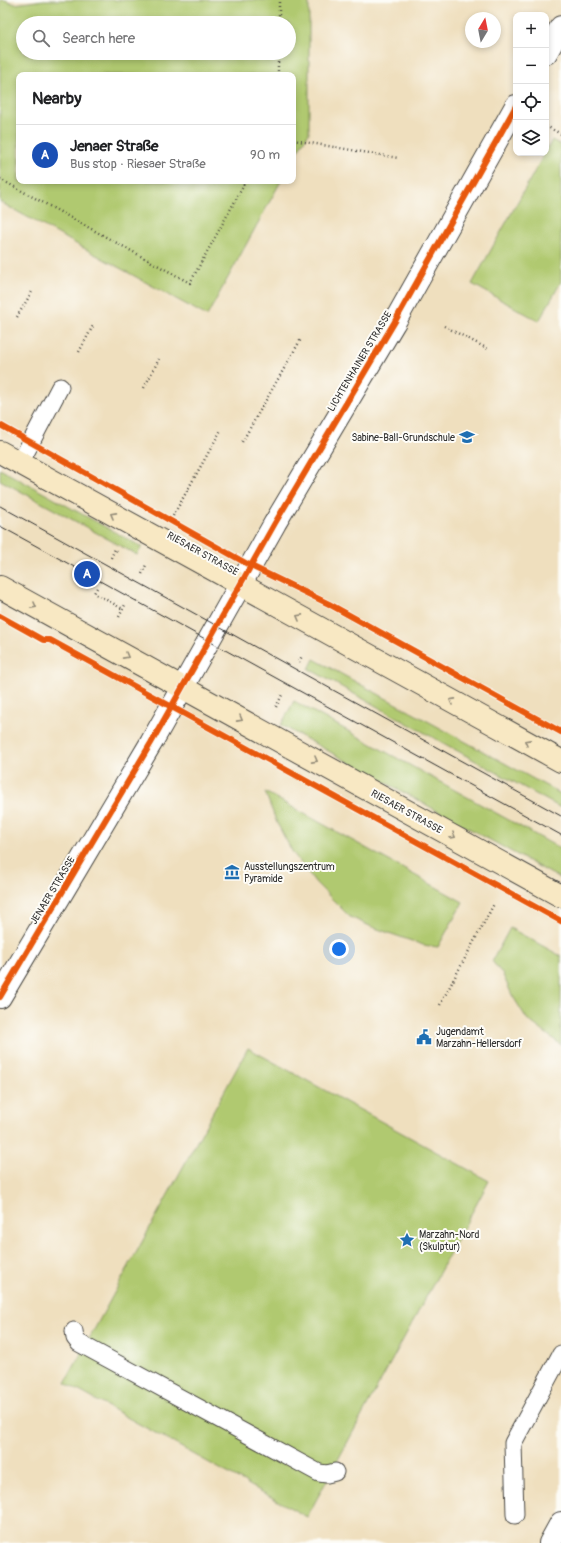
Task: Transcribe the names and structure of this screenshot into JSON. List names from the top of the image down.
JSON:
{
  "streets": {
    "main road": ["RIESAER STRASSE"],
    "street": ["LICHTENHAINER STRASSE", "JENAER STRASSE"]
  },
  "crossings": [
    ["LICHTENHAINER STRASSE", "RIESAER STRASSE"],
    ["LICHTENHAINER STRASSE", "JENAER STRASSE"],
    ["RIESAER STRASSE", "JENAER STRASSE"]
  ],
  "places": {
    "school or university": ["Sabine-Ball-Grundschule"],
    "museum": ["Ausstellungszentrum Pyramide"],
    "public building": ["Jugendamt Marzahn-Hellersdorf"],
    "place": ["Marzahn-Nord (Skulptur)"]
  },
  "north": "top",
  "page": {
    "map_buttons": ["+", "−"],
    "search": "Search here",
    "heading": "Nearby",
    "list": [
      {
        "mark": "A",
        "name": "Jenaer Straße",
        "note": "Bus stop · Riesaer Straße",
        "value": "90 m"
      }
    ],
    "pins": "A"
  }
}
